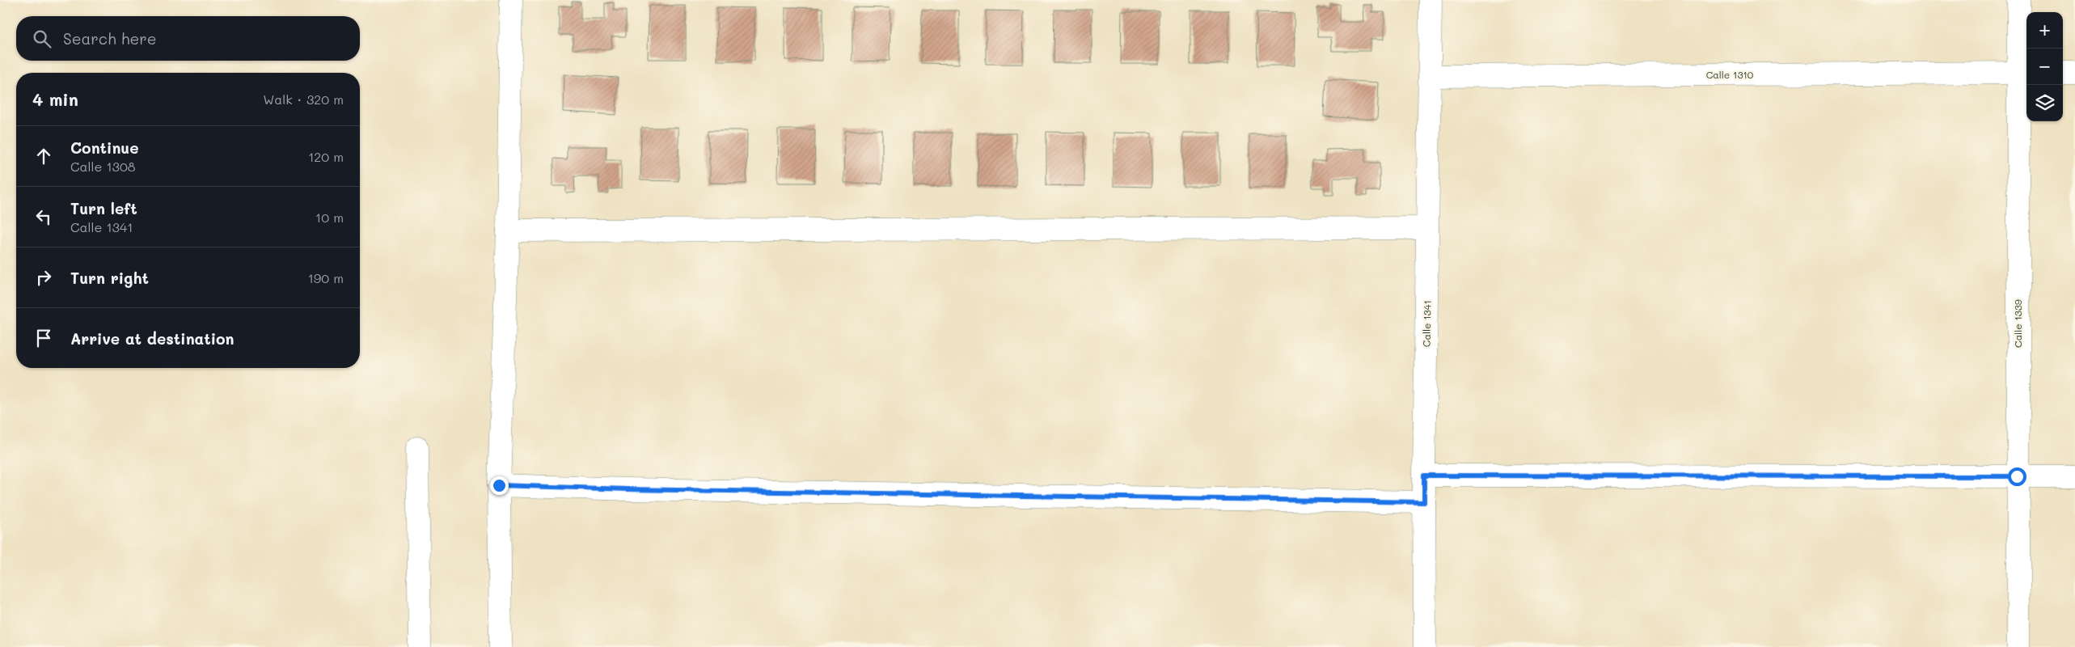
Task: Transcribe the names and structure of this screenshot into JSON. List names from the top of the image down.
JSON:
{
  "streets": {
    "street": ["Calle 1310", "Calle 1341", "Calle 1339"]
  },
  "crossings": [
    ["Calle 1310", "Calle 1341"],
    ["Calle 1310", "Calle 1339"]
  ],
  "page": {
    "map_buttons": ["+", "−"],
    "search": "Search here",
    "heading": ["4 min", "Walk · 320 m"],
    "list": [
      ["Continue", "Calle 1308", "120 m"],
      ["Turn left", "Calle 1341", "10 m"],
      ["Turn right", "190 m"],
      "Arrive at destination"
    ]
  }
}
